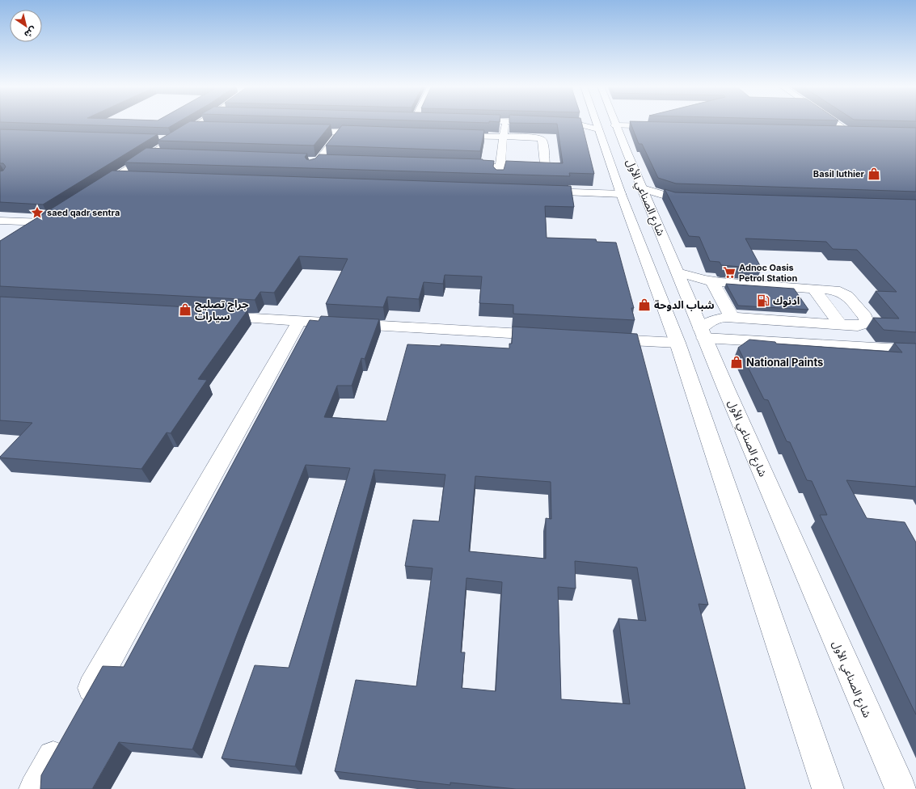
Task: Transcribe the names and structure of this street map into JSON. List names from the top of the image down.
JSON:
{
  "streets": {
    "main road": ["شارع الصناعي الأول"]
  },
  "places": {
    "shop": [
      "Basil luthier",
      "شباب الدوحة",
      "جراج تصليح سيارات",
      "National Paints"
    ],
    "place": ["saed qadr sentra"],
    "supermarket": ["Adnoc Oasis Petrol Station"],
    "fuel station": ["ادنوك"]
  },
  "north": "bottom right"
}
